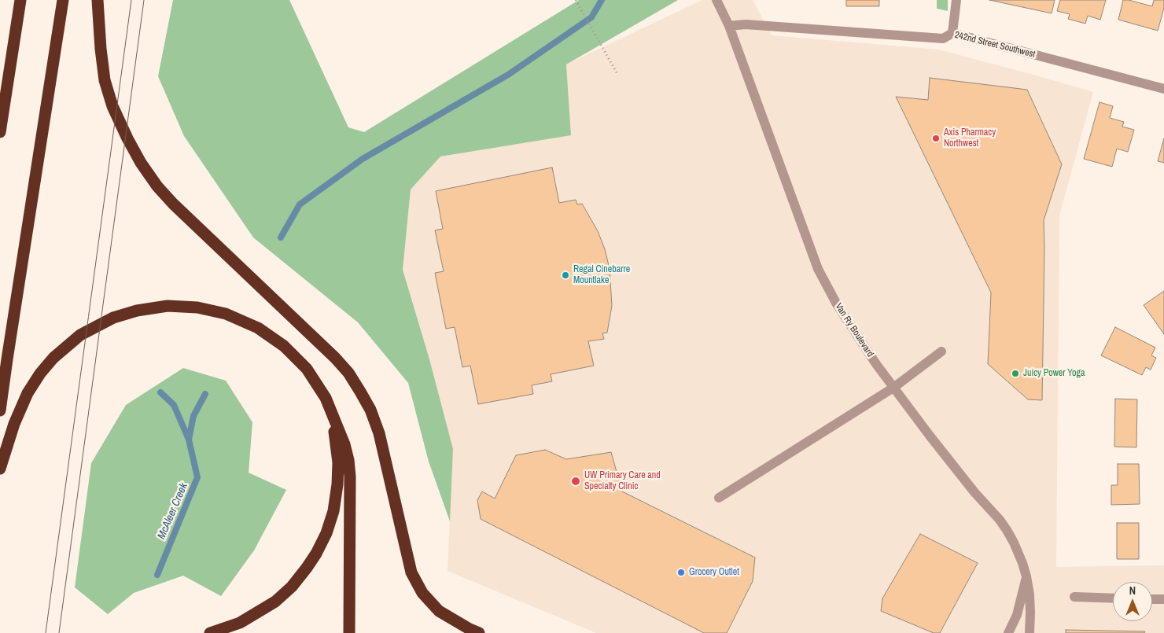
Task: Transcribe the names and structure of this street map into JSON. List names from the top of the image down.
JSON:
{
  "streets": {
    "street": ["242nd Street Southwest", "Van Ry Boulevard"]
  },
  "crossings": [
    ["242nd Street Southwest", "Van Ry Boulevard"]
  ],
  "water": ["McAleer Creek"],
  "places": [
    "Axis Pharmacy Northwest",
    "Regal Cinebarre Mountlake",
    "Juicy Power Yoga",
    "UW Primary Care and Specialty Clinic",
    "Grocery Outlet"
  ],
  "north": "top"
}
